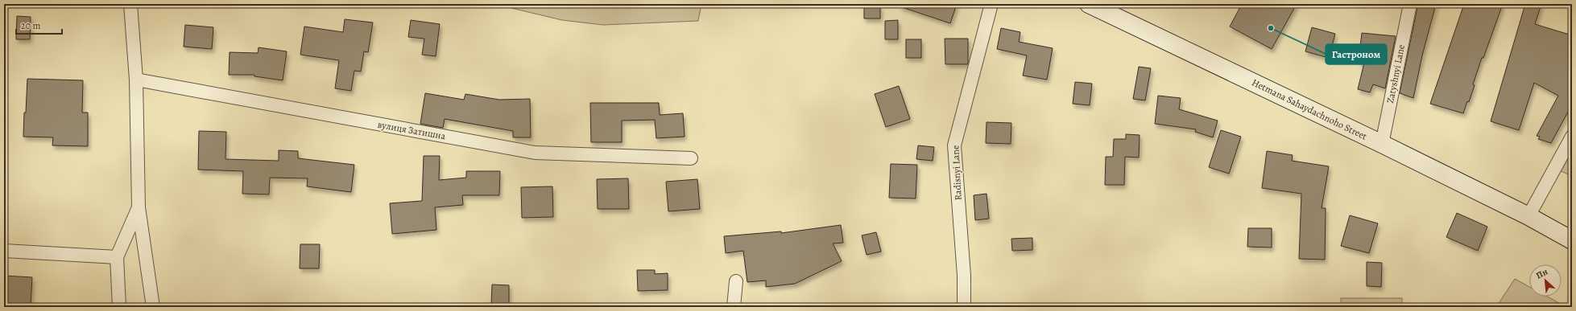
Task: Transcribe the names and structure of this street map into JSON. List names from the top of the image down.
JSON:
{
  "streets": {
    "main road": ["Hetmana Sahaydachnoho Street"],
    "street": ["Zatyshnyi Lane", "вулиця Затишна", "Radisnyi Lane"]
  },
  "crossings": [
    ["Zatyshnyi Lane", "Hetmana Sahaydachnoho Street"]
  ],
  "places": ["Гастроном"],
  "scale_bar": "20 m",
  "north": "top left"
}
